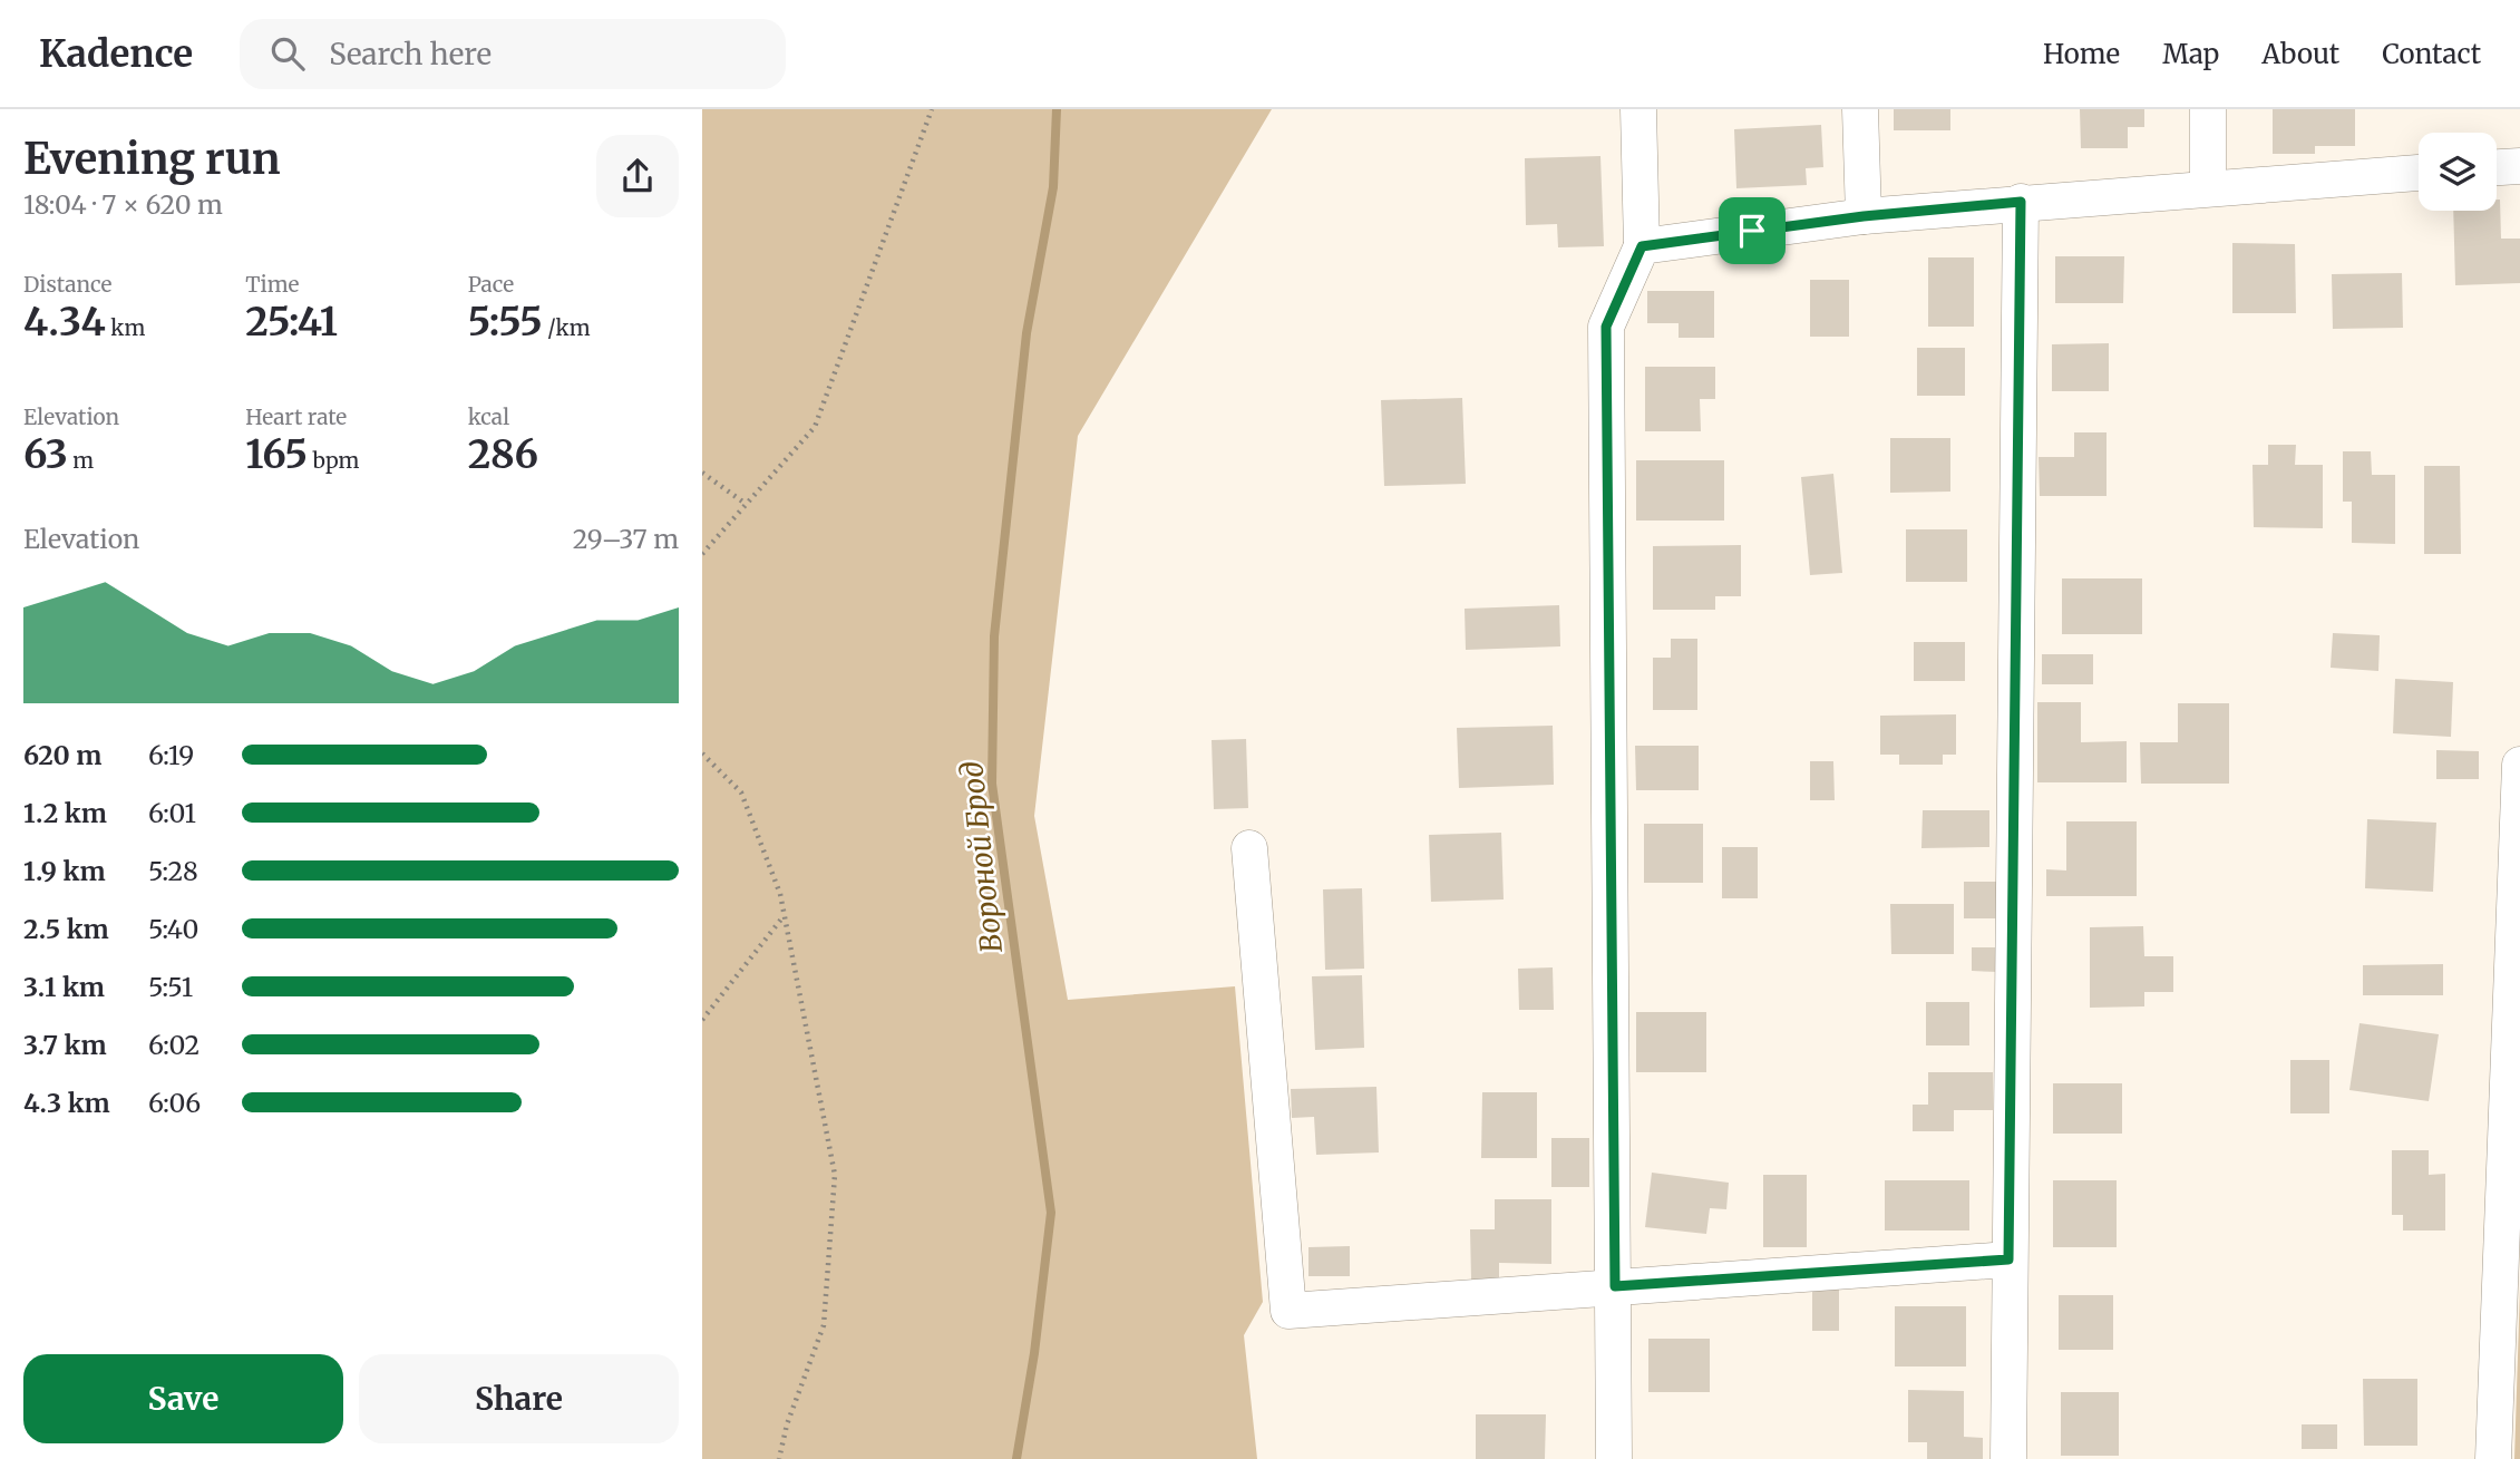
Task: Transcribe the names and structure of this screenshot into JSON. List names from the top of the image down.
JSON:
{
  "water": ["Вороной Брод"],
  "page": {
    "header": "Kadence",
    "search": "Search here",
    "nav": [
      "Home",
      "Map",
      "About",
      "Contact"
    ],
    "heading": ["Evening run", "18:04 · 7 × 620 m"],
    "stats": [
      ["Distance", "4.34 km"],
      ["Time", "25:41"],
      ["Pace", "5:55 /km"],
      ["Elevation", "63 m"],
      ["Heart rate", "165 bpm"],
      ["kcal", "286"]
    ],
    "chart": ["Elevation", "29–37 m"],
    "list": [
      {
        "name": "620 m",
        "note": "6:19"
      },
      {
        "name": "1.2 km",
        "note": "6:01"
      },
      {
        "name": "1.9 km",
        "note": "5:28"
      },
      {
        "name": "2.5 km",
        "note": "5:40"
      },
      {
        "name": "3.1 km",
        "note": "5:51"
      },
      {
        "name": "3.7 km",
        "note": "6:02"
      },
      {
        "name": "4.3 km",
        "note": "6:06"
      }
    ],
    "buttons": ["Save", "Share"]
  }
}
